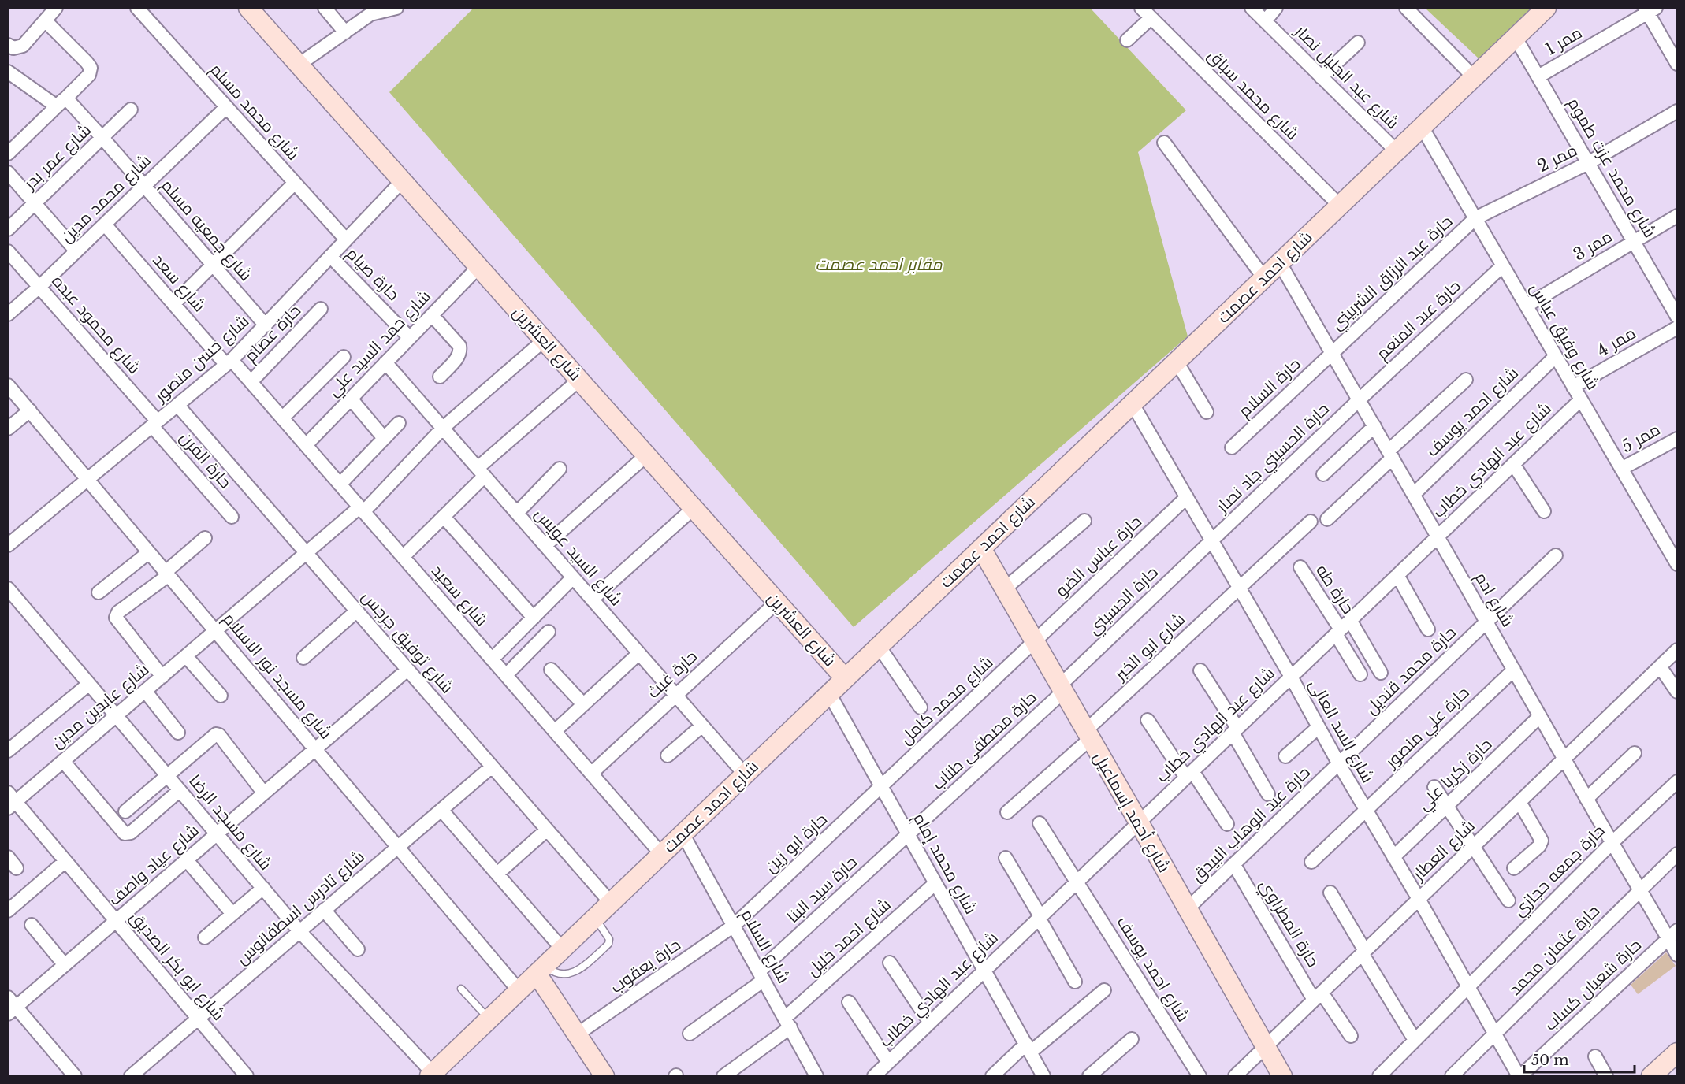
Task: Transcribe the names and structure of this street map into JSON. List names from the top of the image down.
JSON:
{
  "streets": {
    "main road": ["شارع احمد عصمت", "شارع العشرين", "شارع أحمد إسماعيل"],
    "street": [
      "ممر 1",
      "شارع عبد الجليل نصار",
      "شارع محمد سباق",
      "شارع محمد مسلم",
      "شارع عمر بدر",
      "ممر 2",
      "شارع محمد عزت طموم",
      "شارع محمد مدين",
      "شارع جمعيه مسلم",
      "ممر 3",
      "حارة عبد الرزاق الشربيني",
      "حارة صيام",
      "شارع سعد",
      "حارة عبد المنعم",
      "شارع محمود عبده",
      "حارة عصام",
      "شارع وفيق عباس",
      "ممر 4",
      "شارع حمد السيد علي",
      "شارع حسن منصور",
      "حارة السلام",
      "شارع احمد يوسف",
      "ممر 5",
      "حارة الحسيني جاد نصار",
      "حارة الفرن",
      "شارع عبد الهادي خطاب",
      "حارة عباس الضو",
      "شارع السيد عويس",
      "حارة طه",
      "شارع سعيد",
      "شارع ادم",
      "حارة الحسيني",
      "شارع توفيق جرجس",
      "شارع ابو الخير",
      "حارة محمد قنديل",
      "حارة غيث",
      "شارع مسجد نور الاسلام",
      "شارع محمد كامل",
      "شارع عابدين مدين",
      "حارة علي منصور",
      "شارع السد العالى",
      "حارة مصطفى طناب",
      "حارة زكريا علي",
      "شارع مسجد الرضا",
      "حارة عبد الوهاب البيدق",
      "حارة ابو زين",
      "شارع العطار",
      "شارع محمد إمام",
      "شارع عياد واصف",
      "حارة جمعه حجازي",
      "حارة سيد البنا",
      "شارع تادرس اسطفانوس",
      "حارة المطراوي",
      "شارع احمد خليل",
      "شارع السلام",
      "حارة عثمان محمد",
      "شارع ابو بكر الصديق",
      "حارة يعقوب",
      "حارة شعبان كساب"
    ]
  },
  "crossings": [
    ["ممر 1", "شارع محمد عزت طموم"],
    ["شارع عبد الجليل نصار", "شارع احمد عصمت"],
    ["شارع محمد سباق", "شارع احمد عصمت"],
    ["شارع محمد مسلم", "شارع محمد مدين"],
    ["شارع محمد مسلم", "شارع حسن منصور"],
    ["شارع عمر بدر", "شارع جمعيه مسلم"],
    ["ممر 2", "شارع محمد عزت طموم"],
    ["ممر 2", "حارة عبد الرزاق الشربيني"],
    ["ممر 2", "شارع وفيق عباس"],
    ["شارع محمد عزت طموم", "ممر 3"],
    ["شارع محمد عزت طموم", "شارع احمد عصمت"],
    ["شارع محمد مدين", "شارع جمعيه مسلم"],
    ["شارع محمد مدين", "شارع سعد"],
    ["شارع محمد مدين", "شارع محمود عبده"],
    ["شارع جمعيه مسلم", "شارع حسن منصور"],
    ["ممر 3", "شارع وفيق عباس"],
    ["حارة عبد الرزاق الشربيني", "شارع وفيق عباس"],
    ["حارة عبد الرزاق الشربيني", "حارة السلام"],
    ["حارة عبد الرزاق الشربيني", "شارع ادم"],
    ["حارة صيام", "شارع حمد السيد علي"],
    ["حارة صيام", "شارع حسن منصور"],
    ["شارع احمد عصمت", "شارع وفيق عباس"],
    ["شارع احمد عصمت", "شارع العشرين"],
    ["شارع احمد عصمت", "شارع السيد عويس"],
    ["شارع احمد عصمت", "شارع سعيد"],
    ["شارع احمد عصمت", "شارع ادم"],
    ["شارع احمد عصمت", "شارع توفيق جرجس"],
    ["شارع احمد عصمت", "شارع مسجد نور الاسلام"],
    ["شارع احمد عصمت", "شارع السد العالى"],
    ["شارع احمد عصمت", "شارع أحمد إسماعيل"],
    ["شارع احمد عصمت", "شارع مسجد الرضا"],
    ["شارع احمد عصمت", "شارع محمد إمام"],
    ["شارع احمد عصمت", "شارع السلام"],
    ["شارع سعد", "شارع حسن منصور"],
    ["شارع سعد", "شارع سعيد"],
    ["حارة عبد المنعم", "شارع وفيق عباس"],
    ["حارة عبد المنعم", "حارة الحسيني جاد نصار"],
    ["حارة عبد المنعم", "شارع ادم"],
    ["شارع محمود عبده", "شارع حسن منصور"],
    ["شارع محمود عبده", "حارة الفرن"],
    ["حارة عصام", "شارع سعيد"],
    ["شارع وفيق عباس", "ممر 4"],
    ["شارع وفيق عباس", "شارع احمد يوسف"],
    ["شارع وفيق عباس", "ممر 5"],
    ["شارع وفيق عباس", "شارع عبد الهادي خطاب"],
    ["شارع حمد السيد علي", "شارع العشرين"],
    ["شارع حمد السيد علي", "شارع السيد عويس"],
    ["شارع حمد السيد علي", "شارع سعيد"],
    ["شارع العشرين", "شارع حسن منصور"],
    ["شارع العشرين", "حارة غيث"],
    ["شارع العشرين", "شارع عابدين مدين"],
    ["شارع حسن منصور", "حارة الفرن"],
    ["شارع حسن منصور", "شارع سعيد"],
    ["شارع حسن منصور", "شارع توفيق جرجس"],
    ["شارع حسن منصور", "شارع مسجد نور الاسلام"],
    ["حارة السلام", "شارع ادم"],
    ["شارع احمد يوسف", "شارع عبد الهادي خطاب"],
    ["شارع احمد يوسف", "شارع ادم"],
    ["حارة الحسيني جاد نصار", "شارع ادم"],
    ["حارة الحسيني جاد نصار", "حارة الحسيني"],
    ["حارة الحسيني جاد نصار", "شارع السد العالى"],
    ["شارع عبد الهادي خطاب", "حارة طه"],
    ["شارع عبد الهادي خطاب", "شارع ادم"],
    ["شارع عبد الهادي خطاب", "شارع السد العالى"],
    ["شارع عبد الهادي خطاب", "شارع أحمد إسماعيل"],
    ["شارع عبد الهادي خطاب", "شارع محمد إمام"],
    ["حارة عباس الضو", "شارع محمد كامل"],
    ["حارة عباس الضو", "شارع السد العالى"],
    ["حارة عباس الضو", "شارع أحمد إسماعيل"],
    ["شارع السيد عويس", "حارة غيث"],
    ["شارع السيد عويس", "شارع عابدين مدين"],
    ["شارع سعيد", "حارة غيث"],
    ["شارع سعيد", "شارع عابدين مدين"],
    ["شارع ادم", "حارة محمد قنديل"],
    ["شارع ادم", "حارة علي منصور"],
    ["شارع ادم", "حارة زكريا علي"],
    ["شارع ادم", "شارع العطار"],
    ["شارع ادم", "حارة جمعه حجازي"],
    ["شارع ادم", "حارة عثمان محمد"],
    ["شارع ادم", "حارة شعبان كساب"],
    ["حارة الحسيني", "شارع السد العالى"],
    ["حارة الحسيني", "حارة مصطفى طناب"],
    ["حارة الحسيني", "شارع أحمد إسماعيل"],
    ["شارع توفيق جرجس", "شارع عابدين مدين"],
    ["شارع توفيق جرجس", "شارع عياد واصف"],
    ["شارع توفيق جرجس", "شارع تادرس اسطفانوس"],
    ["شارع ابو الخير", "شارع السد العالى"],
    ["شارع ابو الخير", "شارع أحمد إسماعيل"],
    ["حارة محمد قنديل", "شارع السد العالى"],
    ["حارة محمد قنديل", "حارة عبد الوهاب البيدق"],
    ["شارع مسجد نور الاسلام", "شارع عابدين مدين"],
    ["شارع مسجد نور الاسلام", "شارع عياد واصف"],
    ["شارع مسجد نور الاسلام", "شارع تادرس اسطفانوس"],
    ["شارع محمد كامل", "شارع أحمد إسماعيل"],
    ["شارع محمد كامل", "حارة ابو زين"],
    ["شارع محمد كامل", "شارع محمد إمام"],
    ["شارع عابدين مدين", "شارع مسجد الرضا"],
    ["شارع عابدين مدين", "شارع ابو بكر الصديق"],
    ["حارة علي منصور", "شارع السد العالى"],
    ["شارع السد العالى", "حارة زكريا علي"],
    ["شارع السد العالى", "حارة عبد الوهاب البيدق"],
    ["شارع السد العالى", "شارع العطار"],
    ["شارع السد العالى", "حارة جمعه حجازي"],
    ["شارع السد العالى", "حارة عثمان محمد"],
    ["شارع السد العالى", "حارة شعبان كساب"],
    ["حارة مصطفى طناب", "شارع أحمد إسماعيل"],
    ["حارة مصطفى طناب", "شارع محمد إمام"],
    ["حارة مصطفى طناب", "حارة سيد البنا"],
    ["شارع أحمد إسماعيل", "حارة عبد الوهاب البيدق"],
    ["شارع أحمد إسماعيل", "شارع العطار"],
    ["شارع مسجد الرضا", "شارع عياد واصف"],
    ["شارع مسجد الرضا", "شارع تادرس اسطفانوس"],
    ["حارة عبد الوهاب البيدق", "حارة المطراوي"],
    ["حارة ابو زين", "شارع محمد إمام"],
    ["حارة ابو زين", "شارع السلام"],
    ["حارة ابو زين", "حارة يعقوب"],
    ["شارع العطار", "حارة المطراوي"],
    ["شارع محمد إمام", "حارة سيد البنا"],
    ["شارع محمد إمام", "شارع احمد خليل"],
    ["شارع عياد واصف", "شارع ابو بكر الصديق"],
    ["حارة سيد البنا", "شارع السلام"],
    ["شارع تادرس اسطفانوس", "شارع ابو بكر الصديق"],
    ["شارع احمد خليل", "شارع السلام"],
    ["شارع السلام", "حارة يعقوب"]
  ],
  "parks": ["مقابر احمد عصمت"],
  "scale_bar": "50 m"
}
